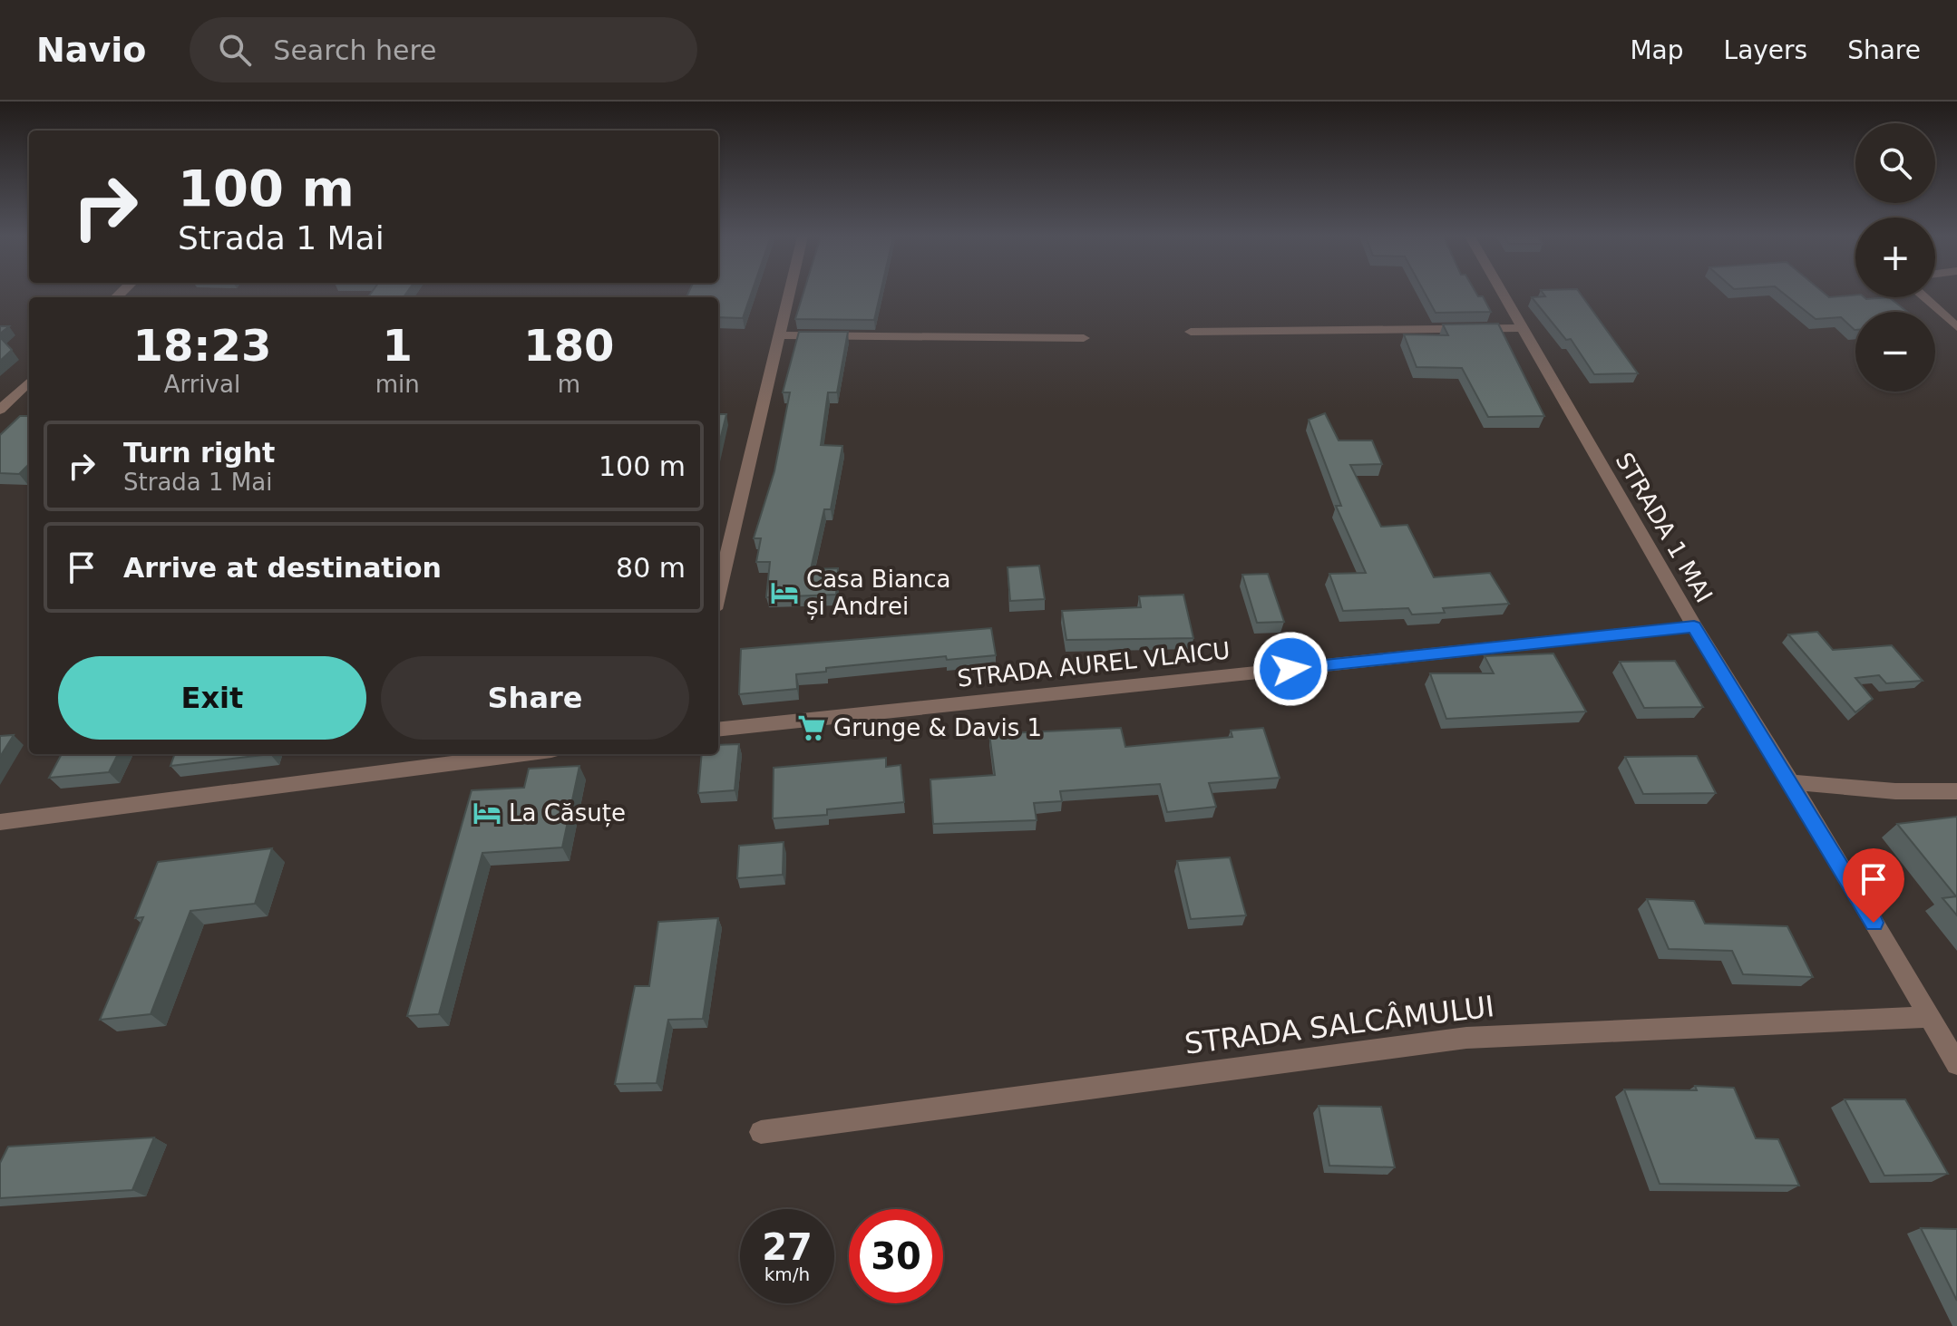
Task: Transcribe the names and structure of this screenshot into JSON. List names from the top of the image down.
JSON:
{
  "streets": {
    "street": ["STRADA 1 MAI", "STRADA AUREL VLAICU", "STRADA SALCÂMULUI"]
  },
  "crossings": [
    ["STRADA 1 MAI", "STRADA AUREL VLAICU"],
    ["STRADA 1 MAI", "STRADA SALCÂMULUI"]
  ],
  "places": {
    "hotel": ["Casa Bianca și Andrei", "La Căsuțe"],
    "supermarket": ["Grunge & Davis 1"]
  },
  "page": {
    "header": "Navio",
    "search": "Search here",
    "nav": ["Map", "Layers", "Share"],
    "map_buttons": ["+", "−"],
    "turn": ["100 m", "Strada 1 Mai"],
    "eta": [
      "18:23",
      "Arrival",
      "1",
      "min",
      "180",
      "m"
    ],
    "list": [
      {
        "name": "Turn right",
        "note": "Strada 1 Mai",
        "value": "100 m"
      },
      {
        "name": "Arrive at destination",
        "value": "80 m"
      }
    ],
    "buttons": ["Exit", "Share"],
    "speed": "27 km/h",
    "limit": "30"
  }
}
